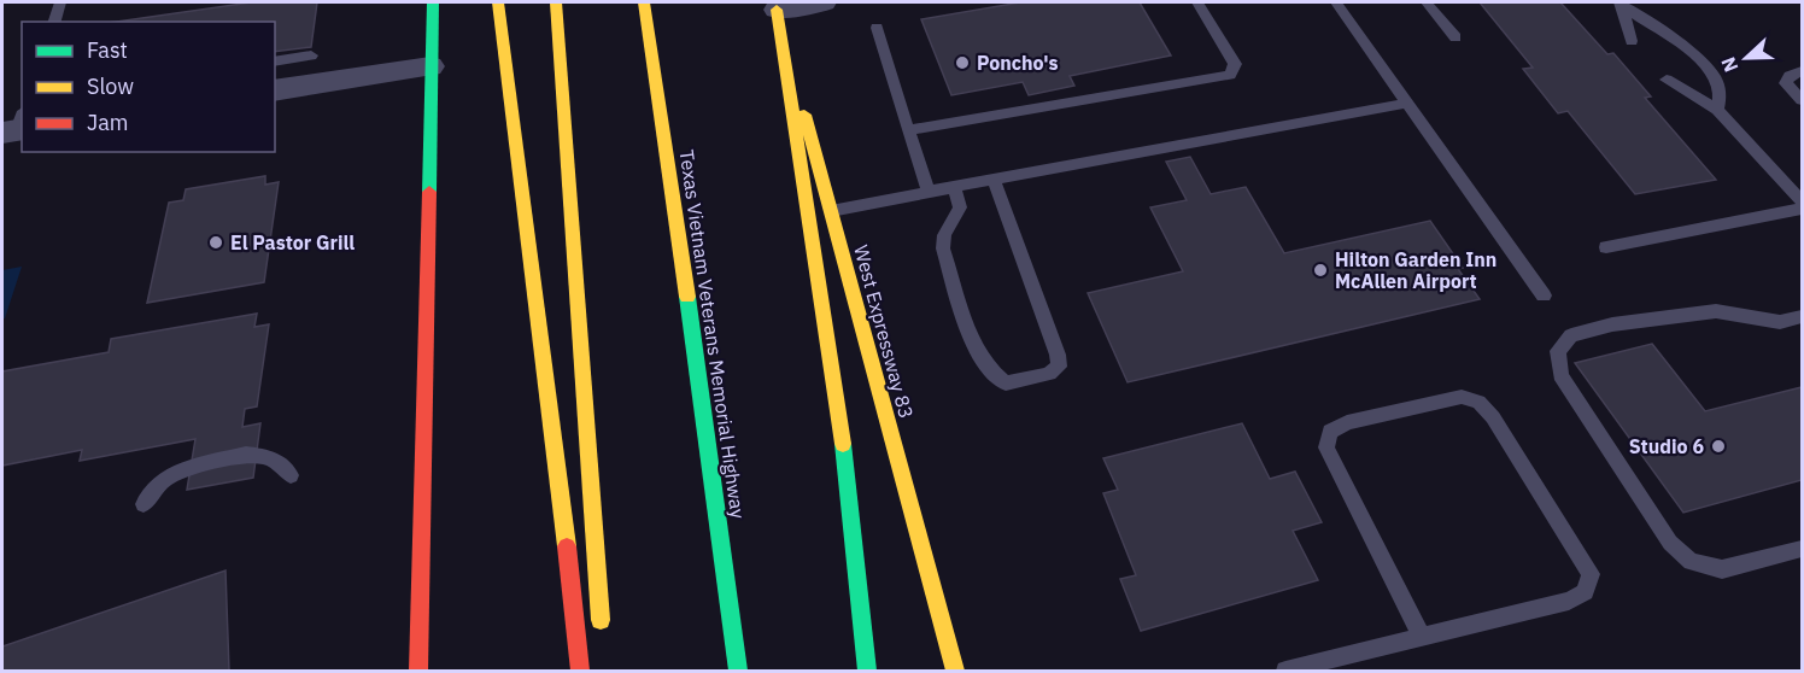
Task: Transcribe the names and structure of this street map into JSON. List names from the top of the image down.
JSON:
{
  "streets": {
    "main road": ["West Expressway 83", "Texas Vietnam Veterans Memorial Highway"]
  },
  "places": [
    "Poncho's",
    "El Pastor Grill",
    "Hilton Garden Inn McAllen Airport",
    "Studio 6"
  ],
  "legend": ["Fast", "Slow", "Jam"],
  "north": "left"
}
